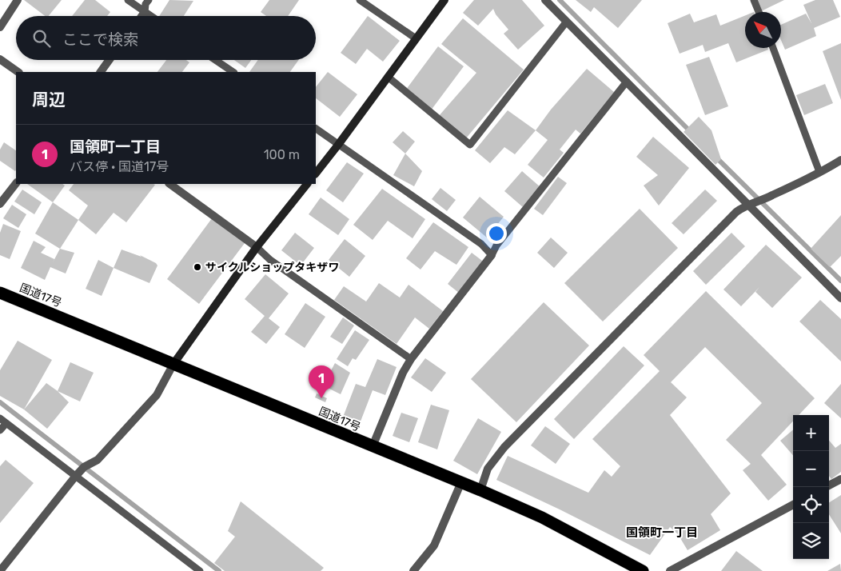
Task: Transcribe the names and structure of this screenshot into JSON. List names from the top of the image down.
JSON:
{
  "streets": {
    "highway": ["国道17号"]
  },
  "districts": ["国領町一丁目"],
  "places": ["サイクルショップタキザワ"],
  "north": "top left",
  "page": {
    "search": "ここで検索",
    "heading": "周辺",
    "list": [
      {
        "mark": "1",
        "name": "国領町一丁目",
        "note": "バス停 · 国道17号",
        "value": "100 m"
      }
    ],
    "pins": "1",
    "map_buttons": ["+", "−"]
  }
}
